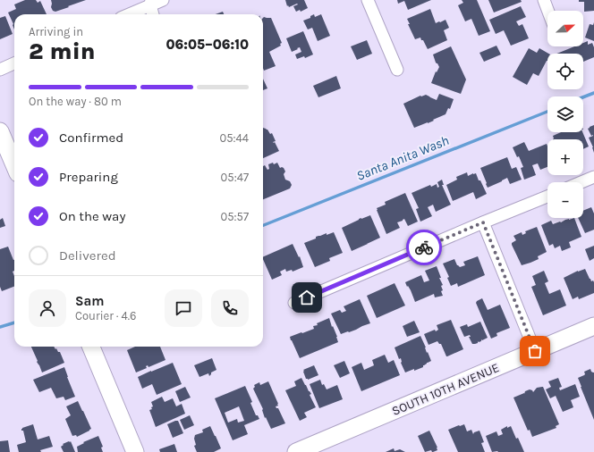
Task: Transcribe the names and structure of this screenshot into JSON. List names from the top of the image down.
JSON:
{
  "streets": {
    "street": ["SOUTH 10TH AVENUE"]
  },
  "water": ["Santa Anita Wash"],
  "north": "right",
  "page": {
    "map_buttons": ["+", "−"],
    "heading": ["2 min", "Arriving in", "06:05–06:10"],
    "panel": ["Sam", "Courier · 4.6"],
    "bar": "On the way · 80 m",
    "list": [
      ["Confirmed", "05:44"],
      ["Preparing", "05:47"],
      ["On the way", "05:57"],
      "Delivered"
    ]
  }
}
